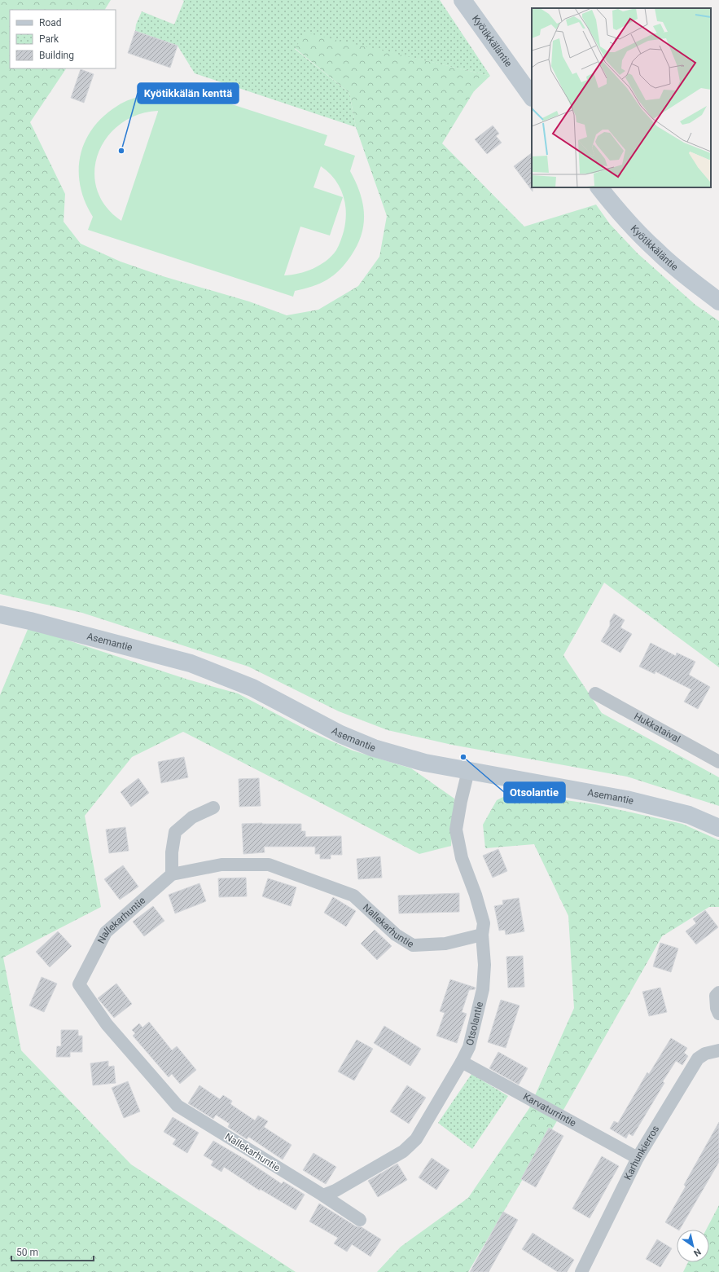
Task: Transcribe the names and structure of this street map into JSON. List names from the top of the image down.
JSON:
{
  "streets": {
    "main road": ["Kyötikkäläntie", "Asemantie"],
    "street": [
      "Hukkataival",
      "Nallekarhuntie",
      "Otsolantie",
      "Karvaturrintie",
      "Karhunkierros"
    ]
  },
  "crossings": [
    ["Asemantie", "Otsolantie"],
    ["Nallekarhuntie", "Otsolantie"],
    ["Otsolantie", "Karvaturrintie"],
    ["Karvaturrintie", "Karhunkierros"]
  ],
  "places": ["Kyötikkälän kenttä", "Otsolantie"],
  "legend": ["Road", "Park", "Building"],
  "scale_bar": "50 m",
  "north": "bottom right"
}
